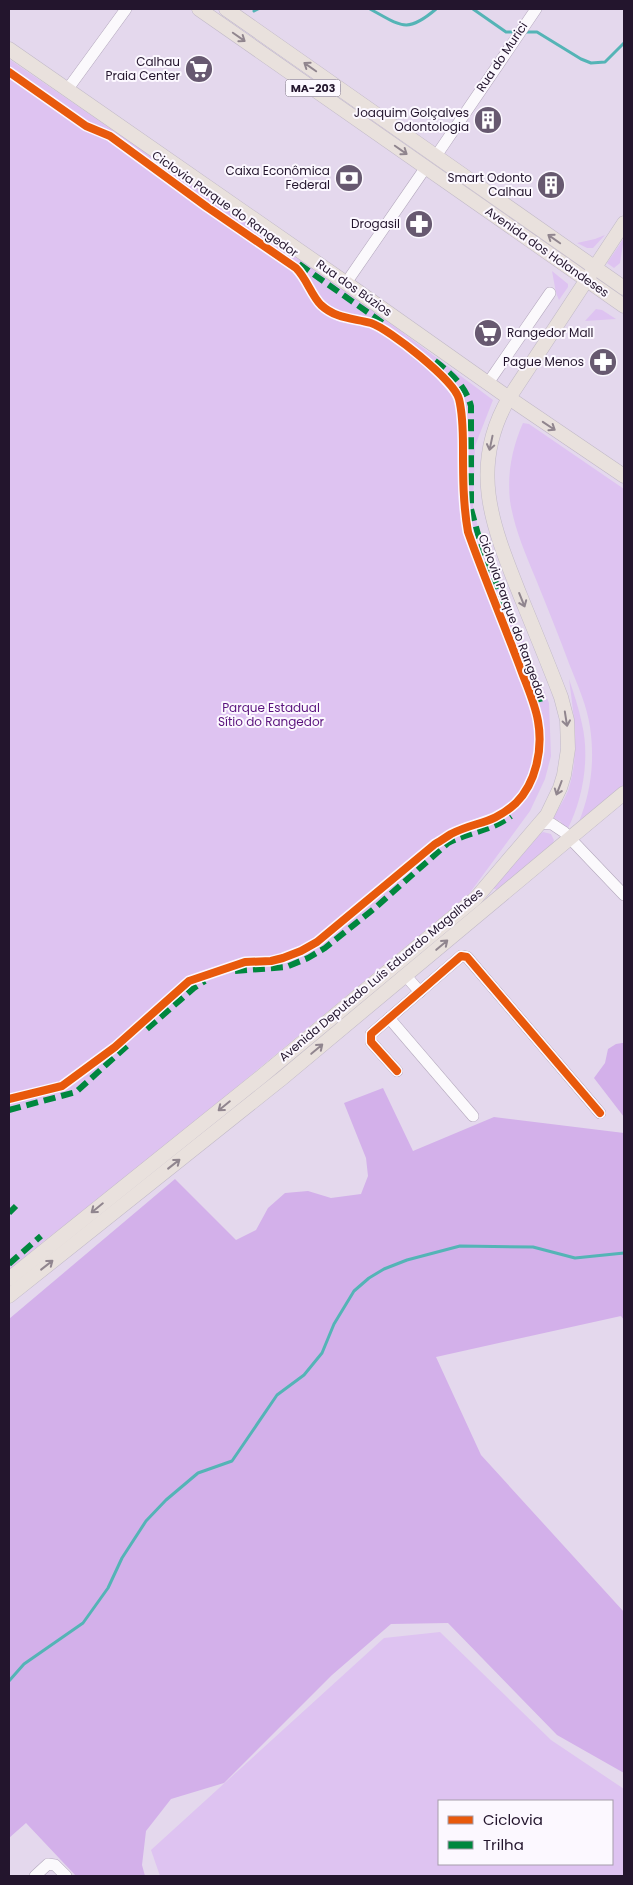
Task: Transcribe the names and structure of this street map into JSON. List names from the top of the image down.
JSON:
{
  "streets": {
    "main road": [
      "MA-203",
      "Avenida dos Holandeses",
      "Rua dos Búzios",
      "Avenida Deputado Luís Eduardo Magalhães"
    ],
    "street": ["Rua do Murici"],
    "cycle path": ["Ciclovia Parque do Rangedor"]
  },
  "crossings": [
    ["Rua do Murici", "Avenida dos Holandeses"],
    ["Avenida dos Holandeses", "Avenida Deputado Luís Eduardo Magalhães"],
    ["Rua dos Búzios", "Avenida Deputado Luís Eduardo Magalhães"]
  ],
  "parks": ["Parque Estadual Sítio do Rangedor"],
  "places": {
    "supermarket": ["Calhau Praia Center", "Rangedor Mall"],
    "building": ["Joaquim Golçalves Odontologia", "Smart Odonto Calhau"],
    "bank": ["Caixa Econômica Federal"],
    "pharmacy": ["Drogasil", "Pague Menos"]
  },
  "legend": ["Ciclovia", "Trilha"]
}
